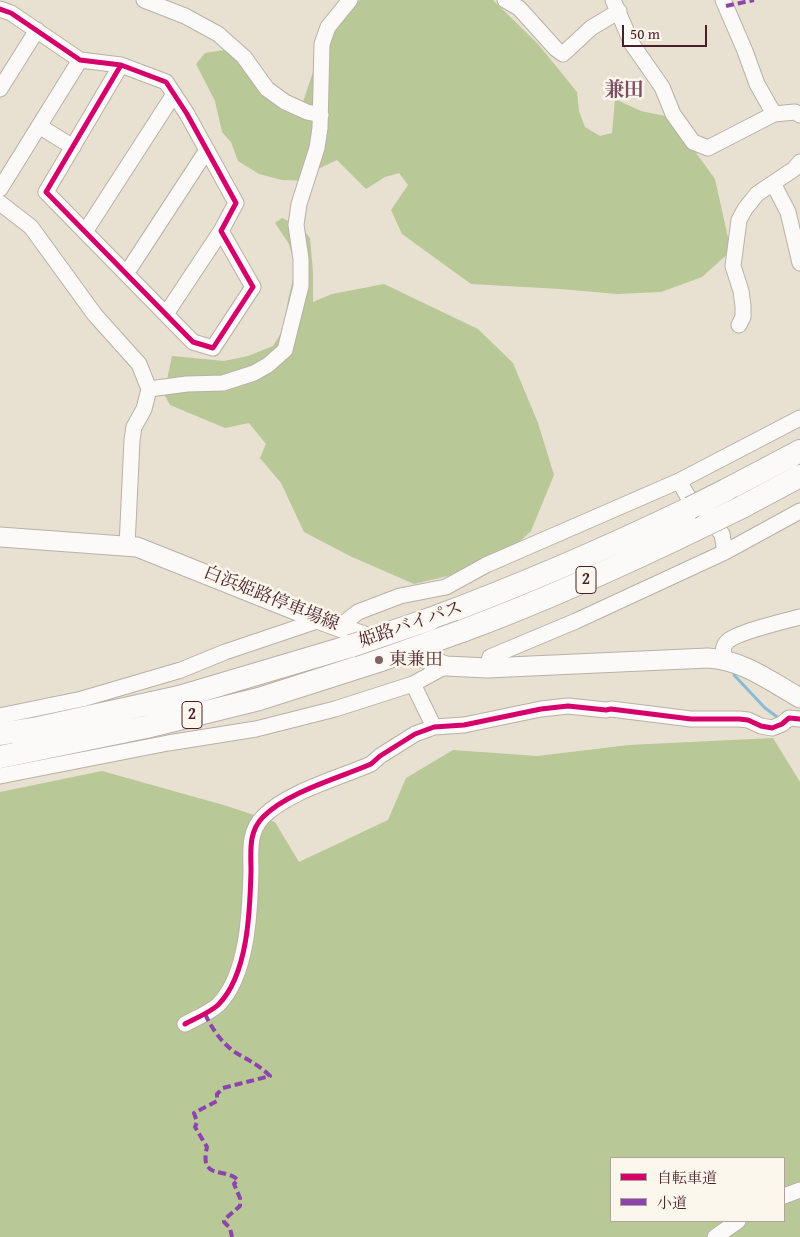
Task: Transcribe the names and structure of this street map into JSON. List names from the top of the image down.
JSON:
{
  "streets": {
    "highway": ["2", "姫路バイパス"],
    "main road": ["白浜姫路停車場線"]
  },
  "districts": ["兼田"],
  "places": ["東兼田"],
  "legend": ["自転車道", "小道"],
  "scale_bar": "50 m"
}
